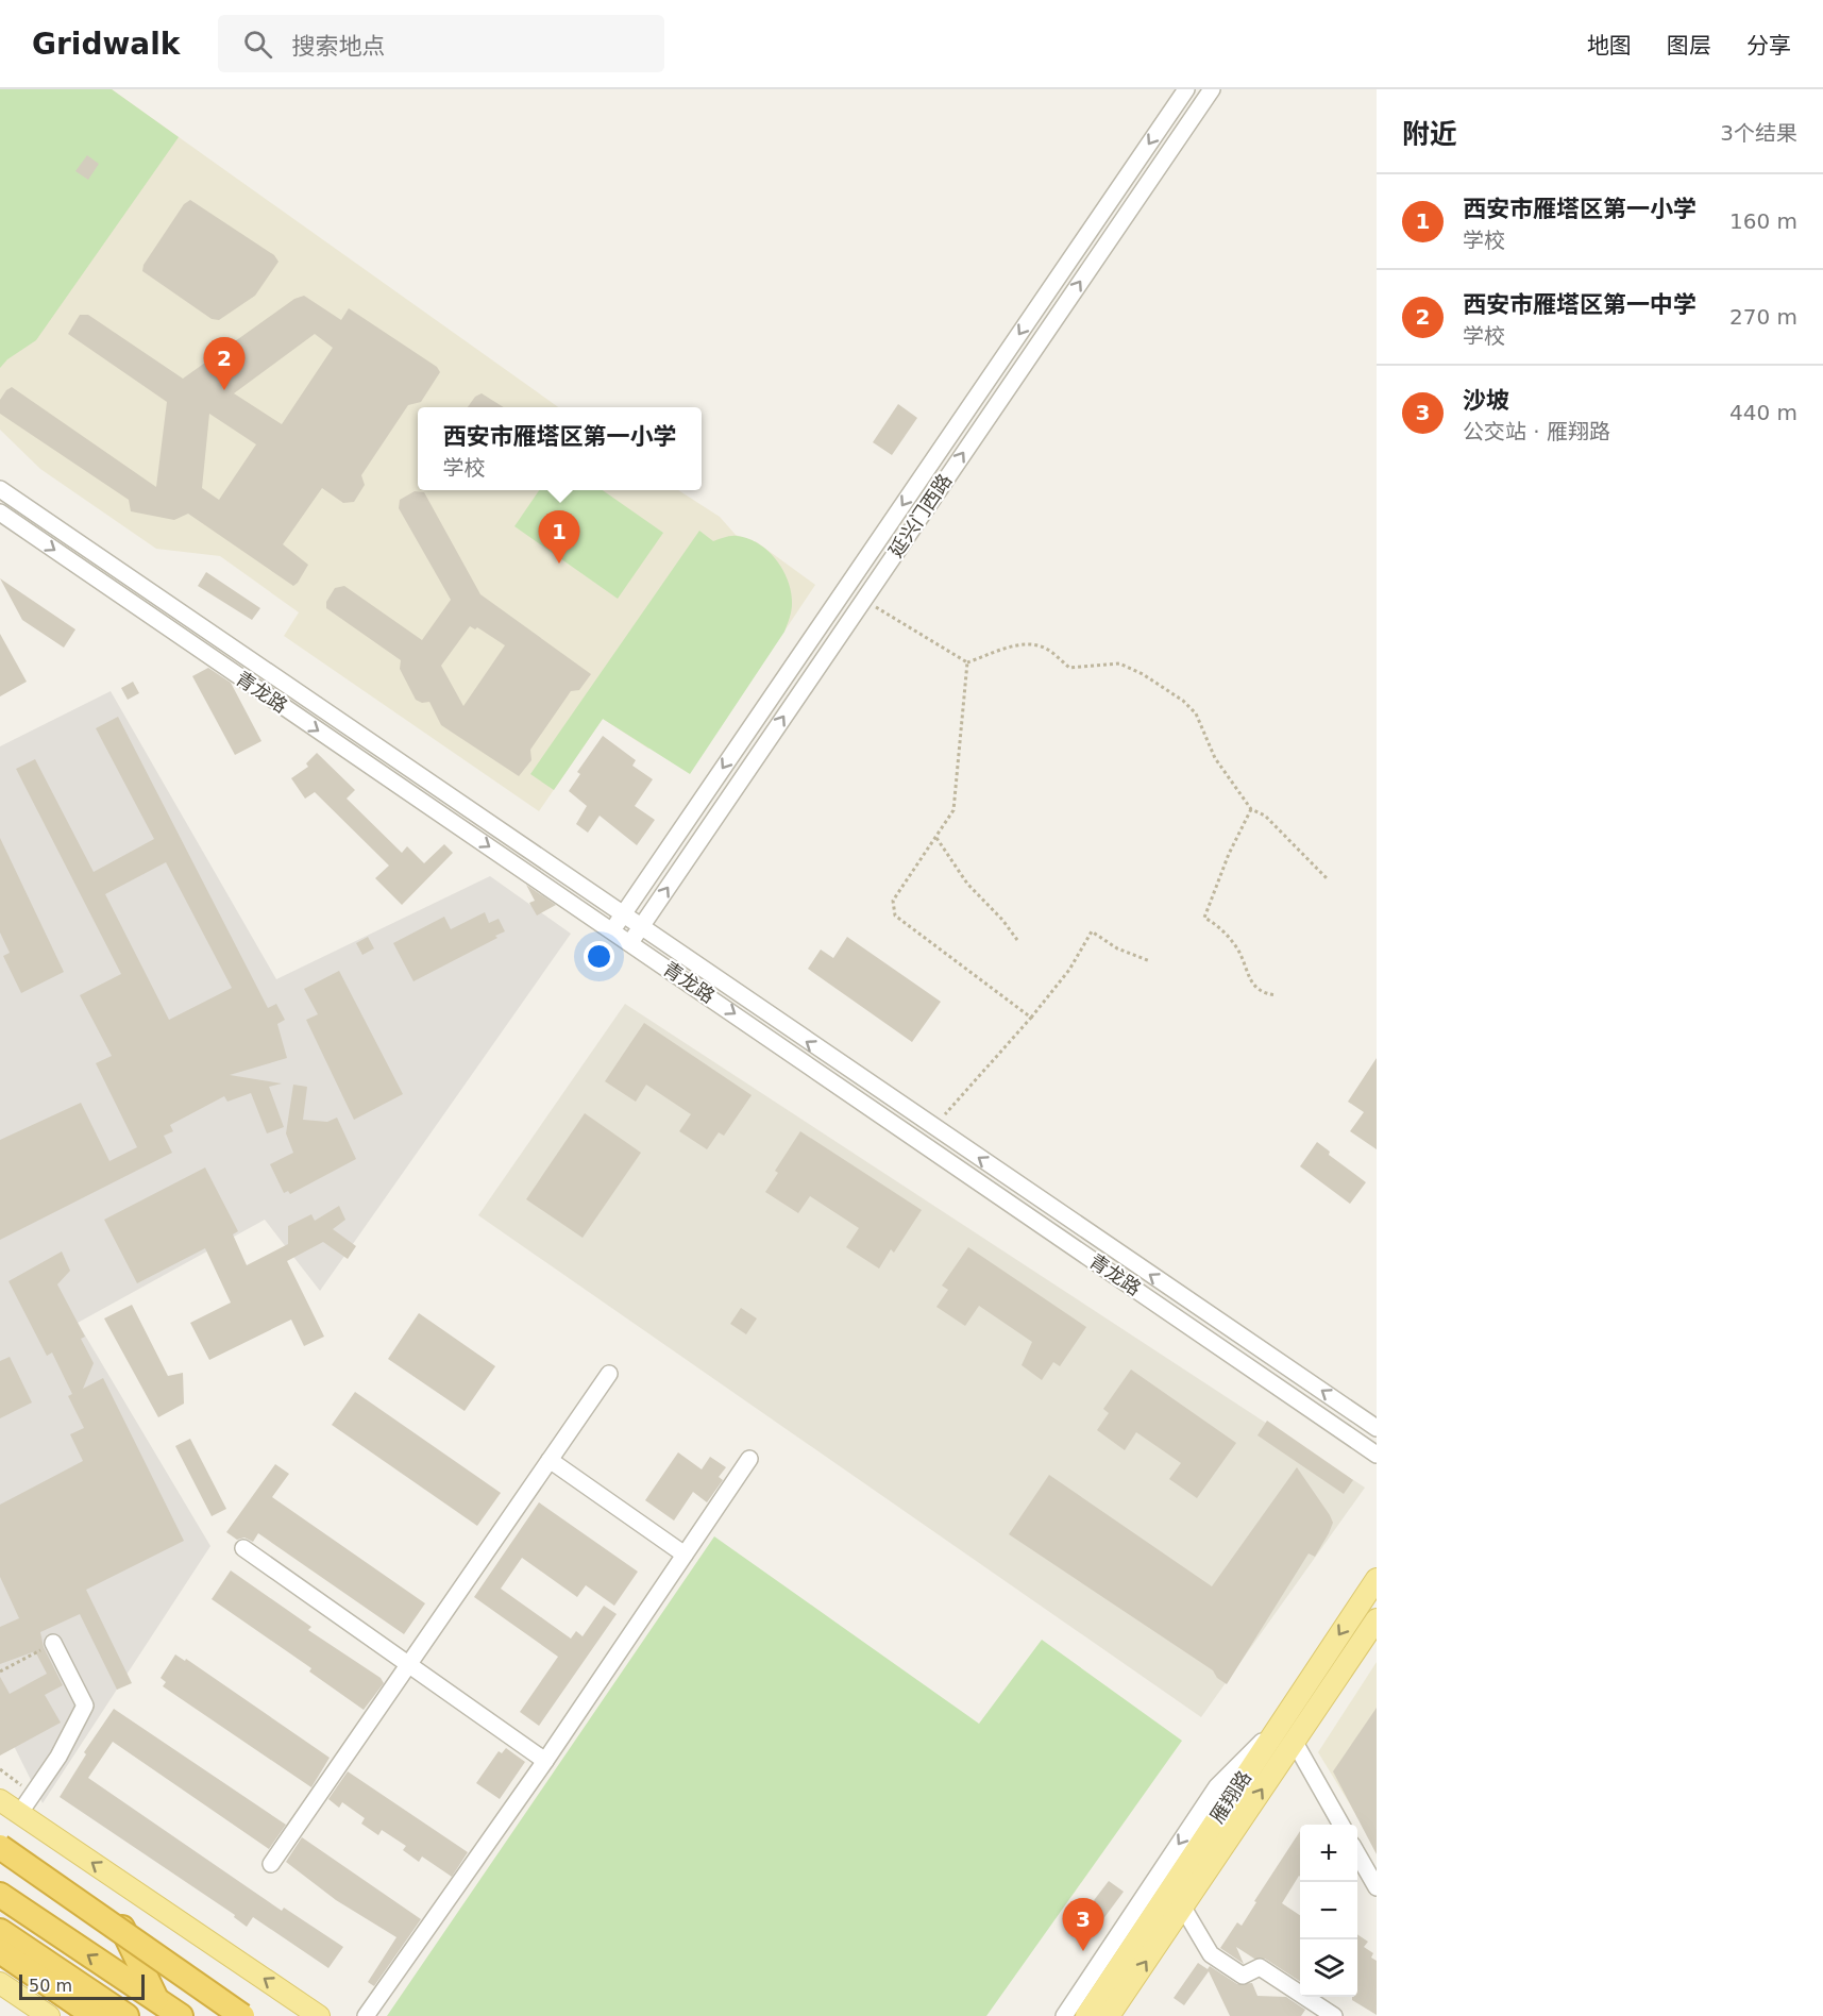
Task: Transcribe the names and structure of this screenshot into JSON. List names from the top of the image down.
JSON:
{
  "streets": {
    "main road": ["雁翔路"],
    "street": ["延兴门西路", "青龙路"]
  },
  "crossings": [
    ["延兴门西路", "青龙路"]
  ],
  "scale_bar": "50 m",
  "page": {
    "header": "Gridwalk",
    "search": "搜索地点",
    "nav": ["地图", "图层", "分享"],
    "heading": ["附近", "3个结果"],
    "list": [
      {
        "mark": "1",
        "name": "西安市雁塔区第一小学",
        "note": "学校",
        "value": "160 m"
      },
      {
        "mark": "2",
        "name": "西安市雁塔区第一中学",
        "note": "学校",
        "value": "270 m"
      },
      {
        "mark": "3",
        "name": "沙坡",
        "note": "公交站 · 雁翔路",
        "value": "440 m"
      }
    ],
    "pins": ["2", "1", "3"],
    "popup": ["西安市雁塔区第一小学", "学校"],
    "map_buttons": ["+", "−"],
    "scale": "50 m"
  }
}
